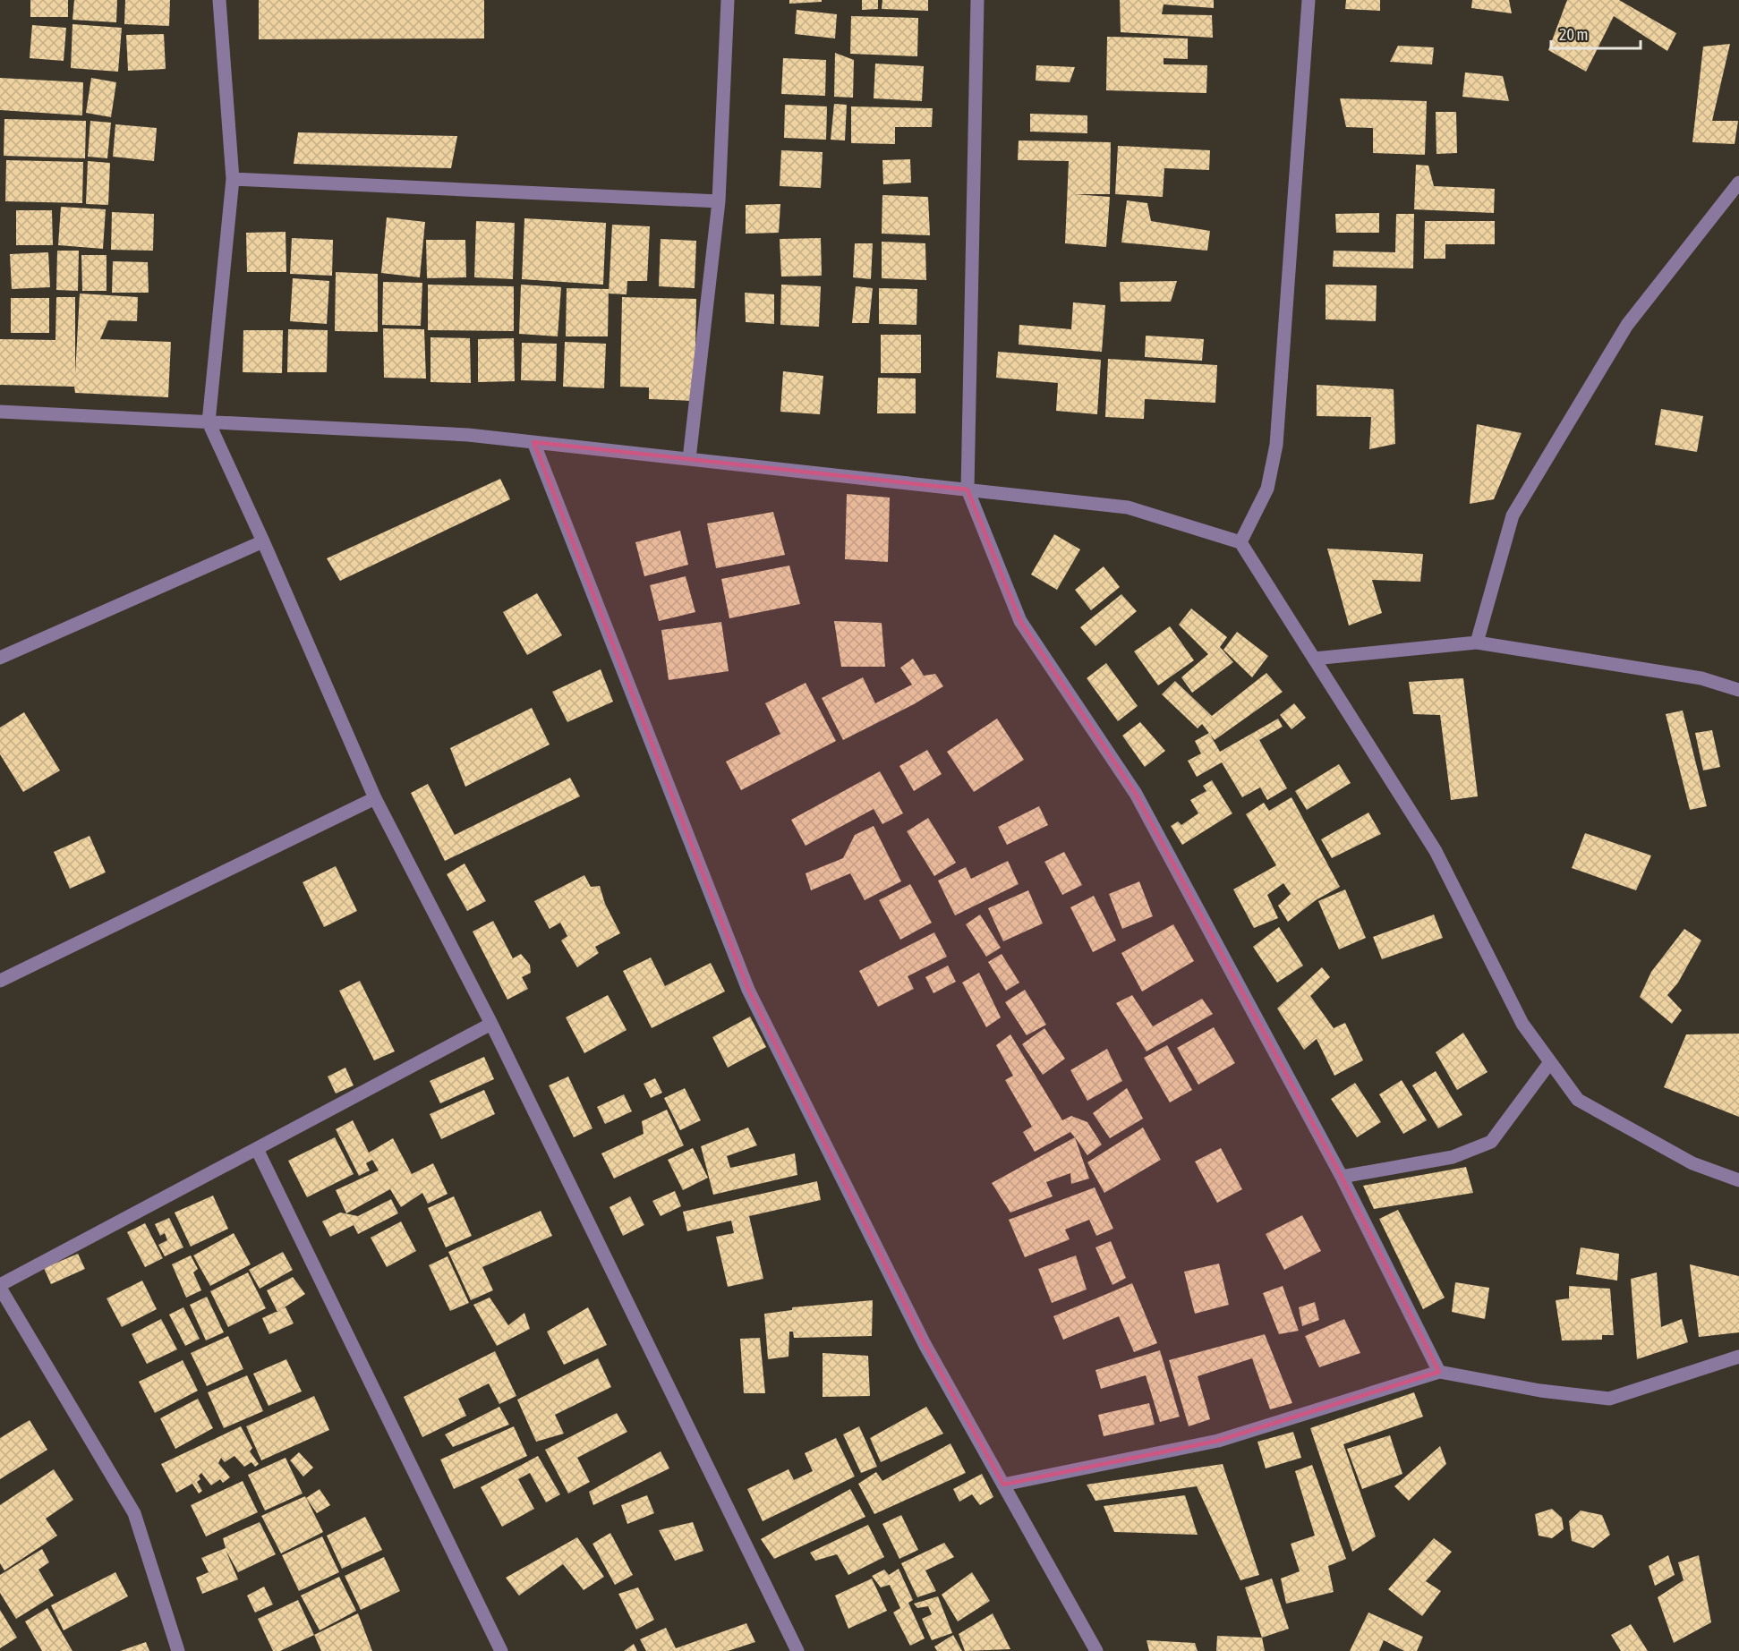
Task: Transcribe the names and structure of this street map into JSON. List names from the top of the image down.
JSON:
{
  "scale_bar": "20 m"
}
